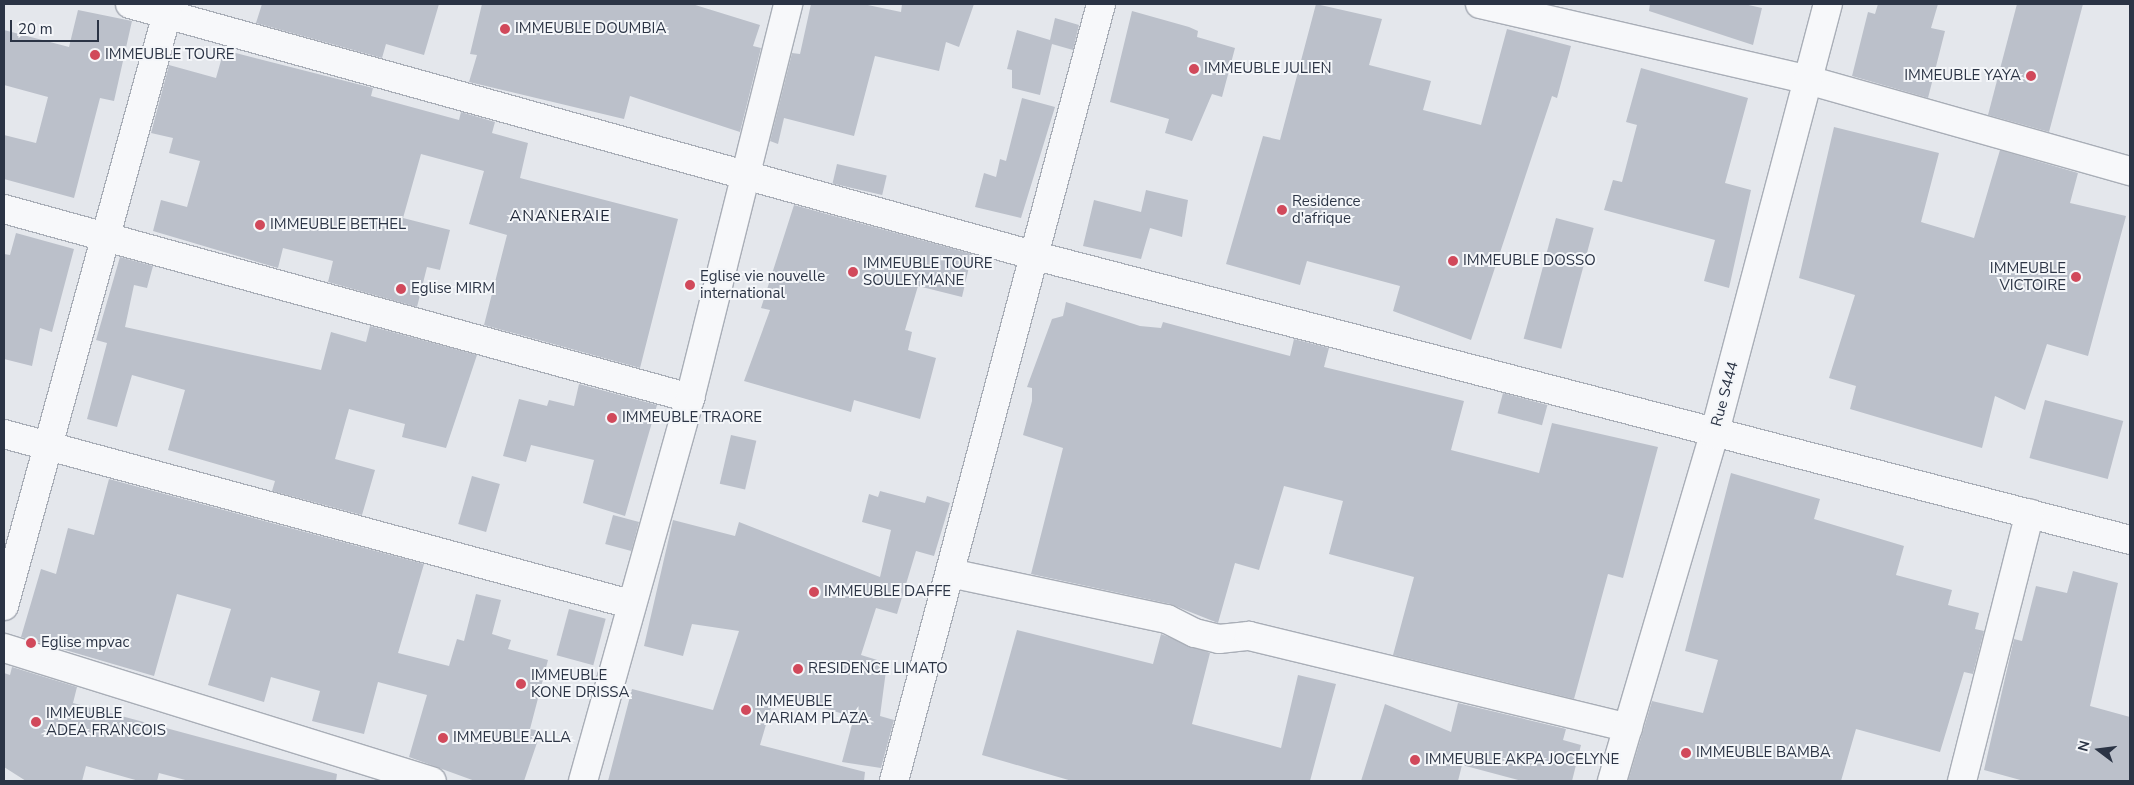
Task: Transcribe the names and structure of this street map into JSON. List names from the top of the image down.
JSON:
{
  "streets": {
    "street": ["Rue S444"]
  },
  "districts": ["ANANERAIE"],
  "places": [
    "IMMEUBLE DOUMBIA",
    "IMMEUBLE TOURE",
    "IMMEUBLE JULIEN",
    "IMMEUBLE YAYA",
    "Residence d'afrique",
    "IMMEUBLE BETHEL",
    "IMMEUBLE DOSSO",
    "IMMEUBLE TOURE SOULEYMANE",
    "IMMEUBLE VICTOIRE",
    "Eglise vie nouvelle international",
    "Eglise MIRM",
    "IMMEUBLE TRAORE",
    "IMMEUBLE DAFFE",
    "Eglise mpvac",
    "RESIDENCE LIMATO",
    "IMMEUBLE KONE DRISSA",
    "IMMEUBLE MARIAM PLAZA",
    "IMMEUBLE ADEA FRANCOIS",
    "IMMEUBLE ALLA",
    "IMMEUBLE BAMBA",
    "IMMEUBLE AKPA JOCELYNE"
  ],
  "scale_bar": "20 m",
  "north": "left"
}
